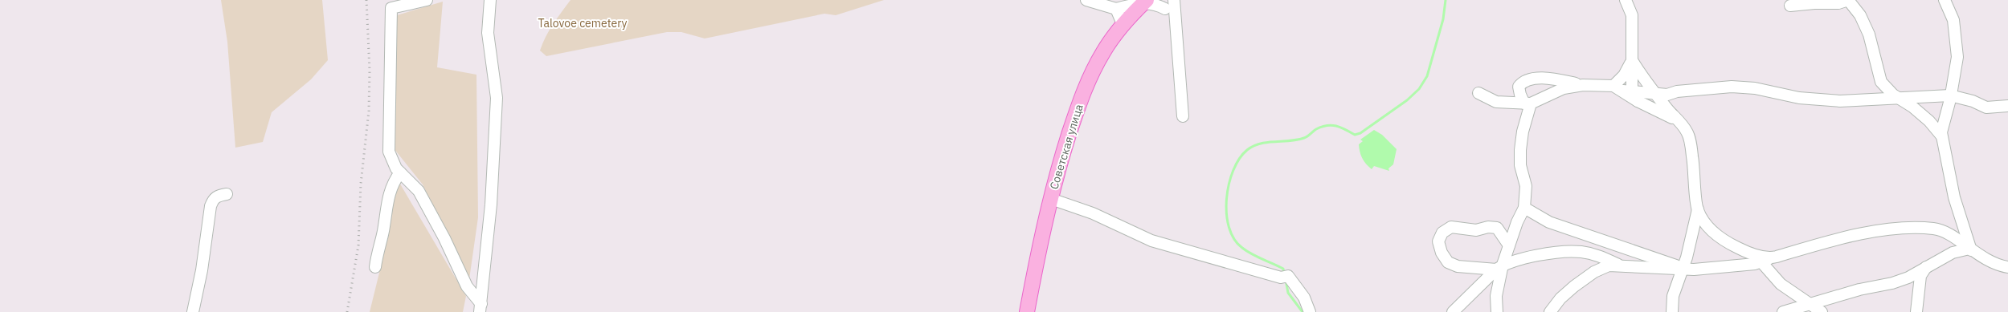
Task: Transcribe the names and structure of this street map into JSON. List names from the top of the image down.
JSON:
{
  "streets": {
    "main road": ["Советская улица"]
  },
  "parks": ["Talovoe cemetery"]
}
